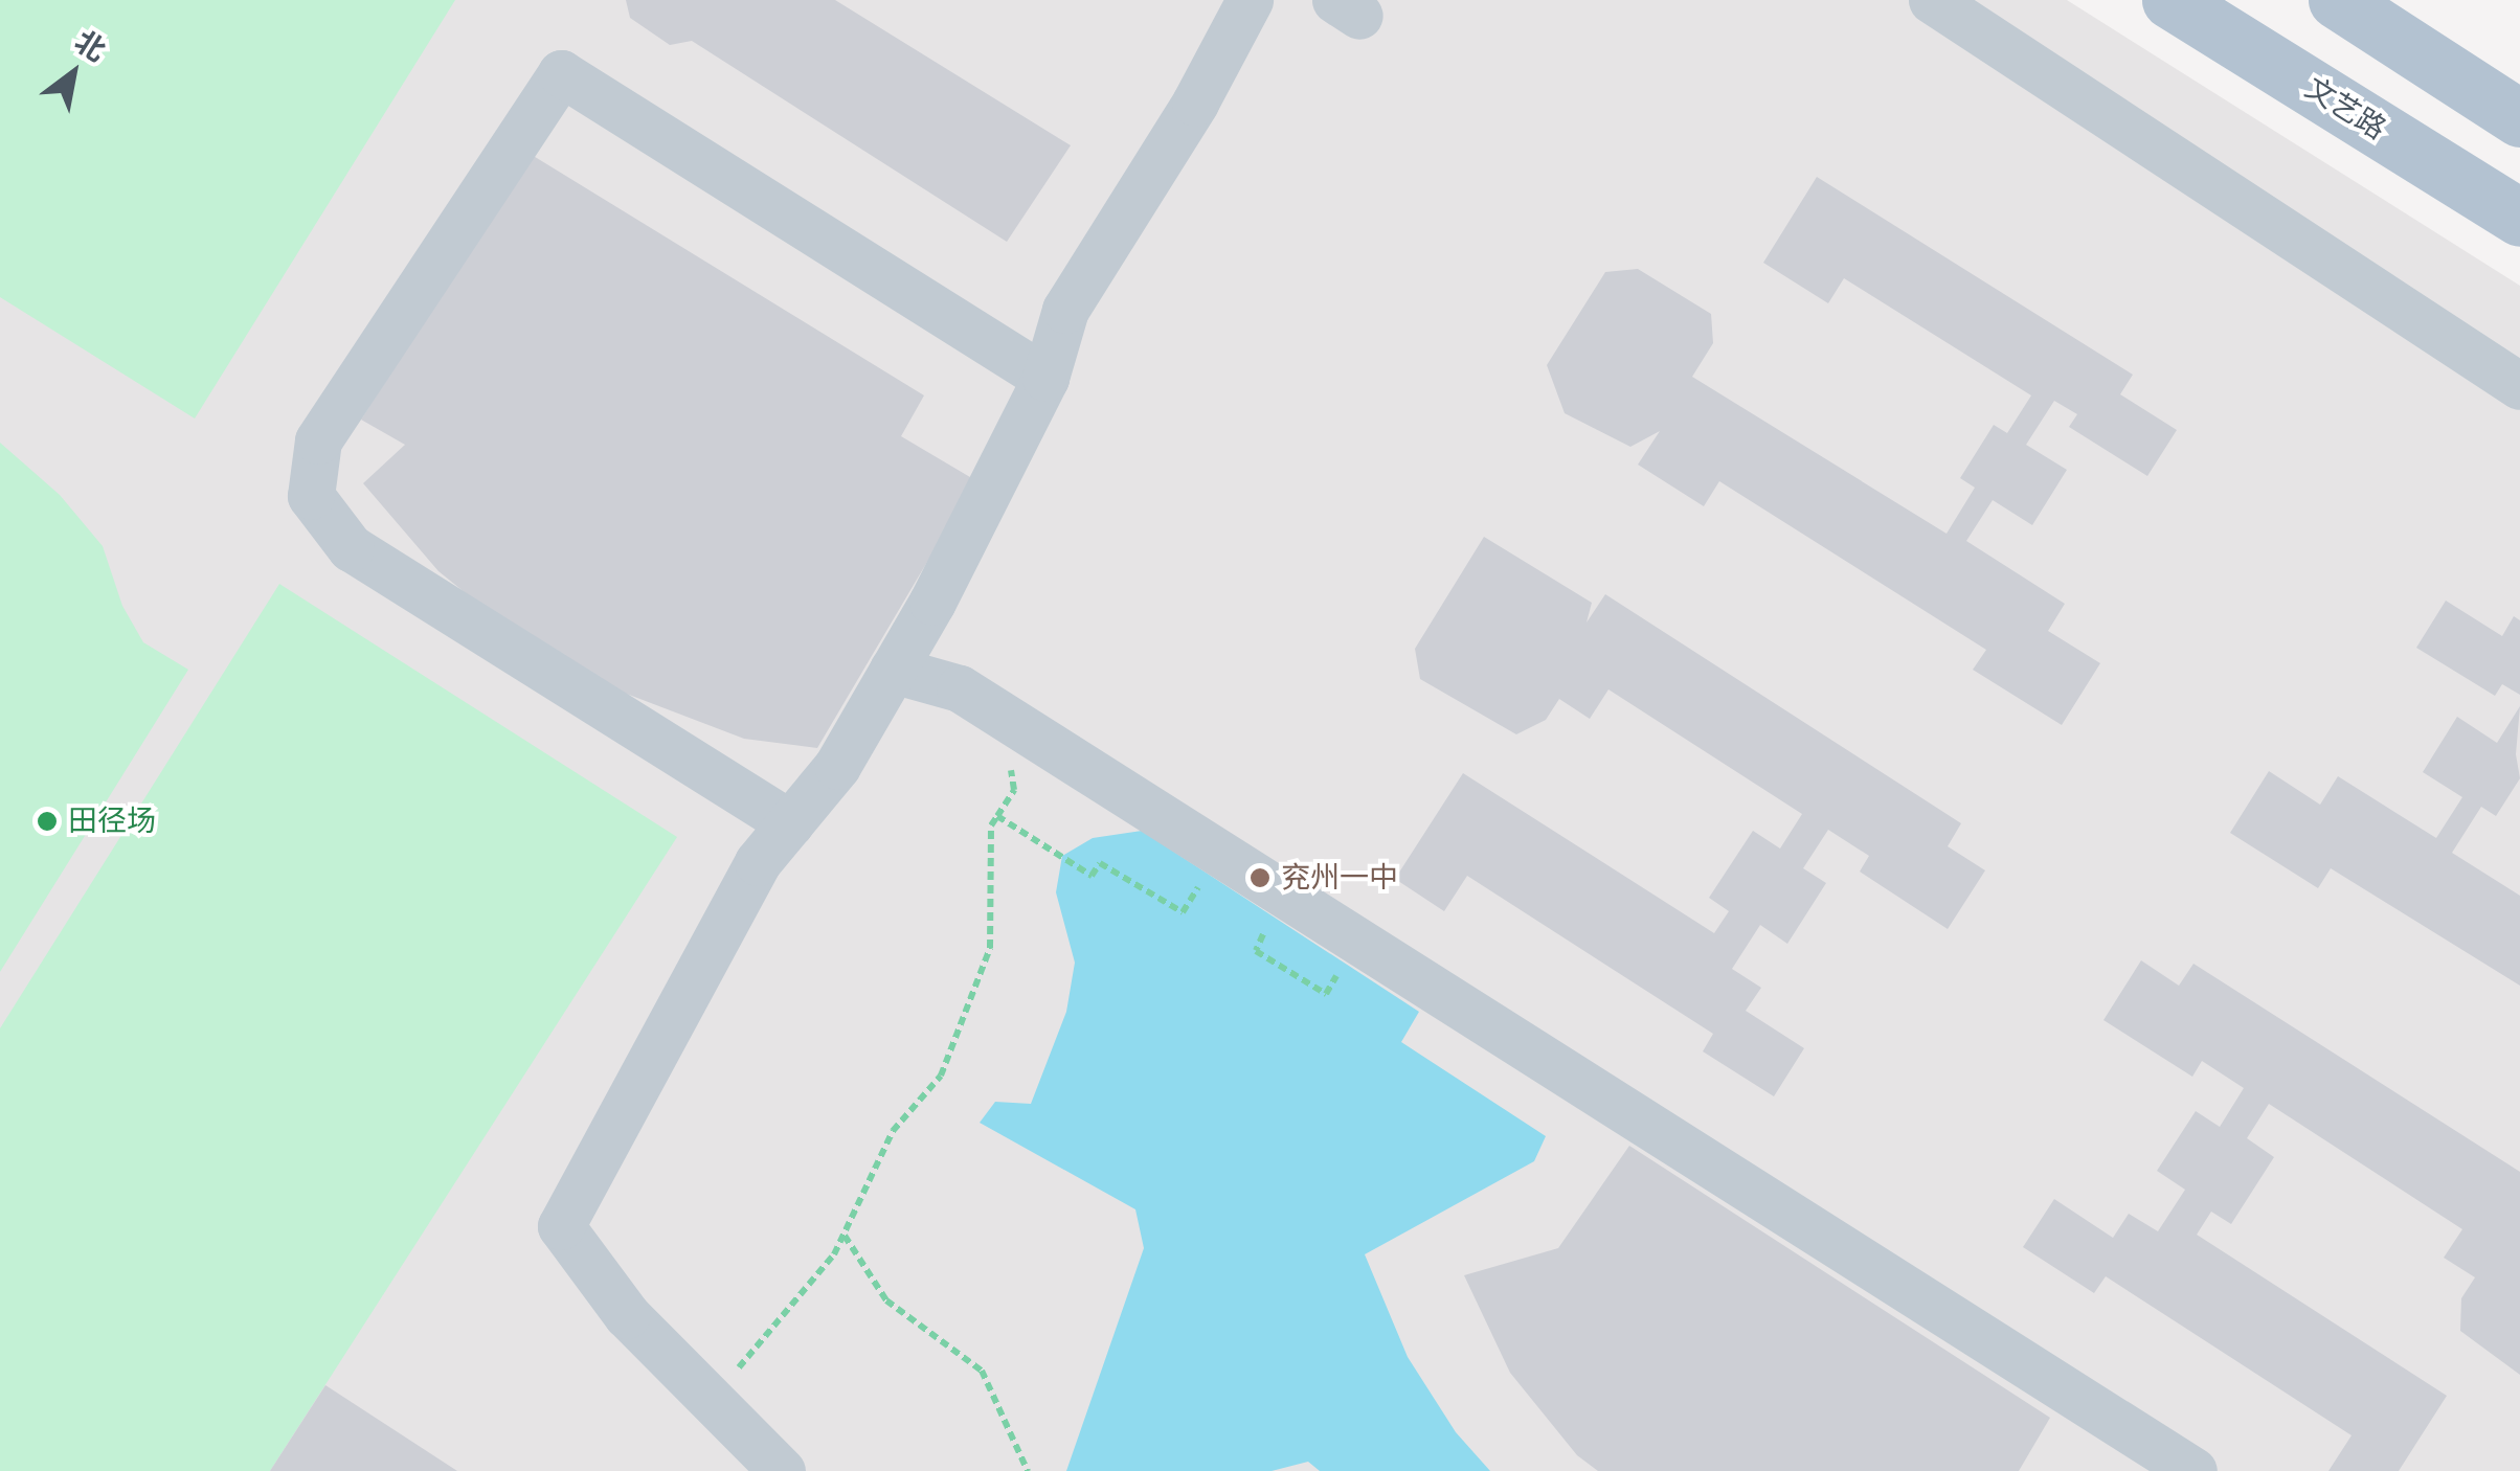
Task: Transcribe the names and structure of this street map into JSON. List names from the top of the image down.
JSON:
{
  "streets": {
    "main road": ["文艺路"]
  },
  "places": ["田径场", "兖州一中"],
  "north": "top right"
}
